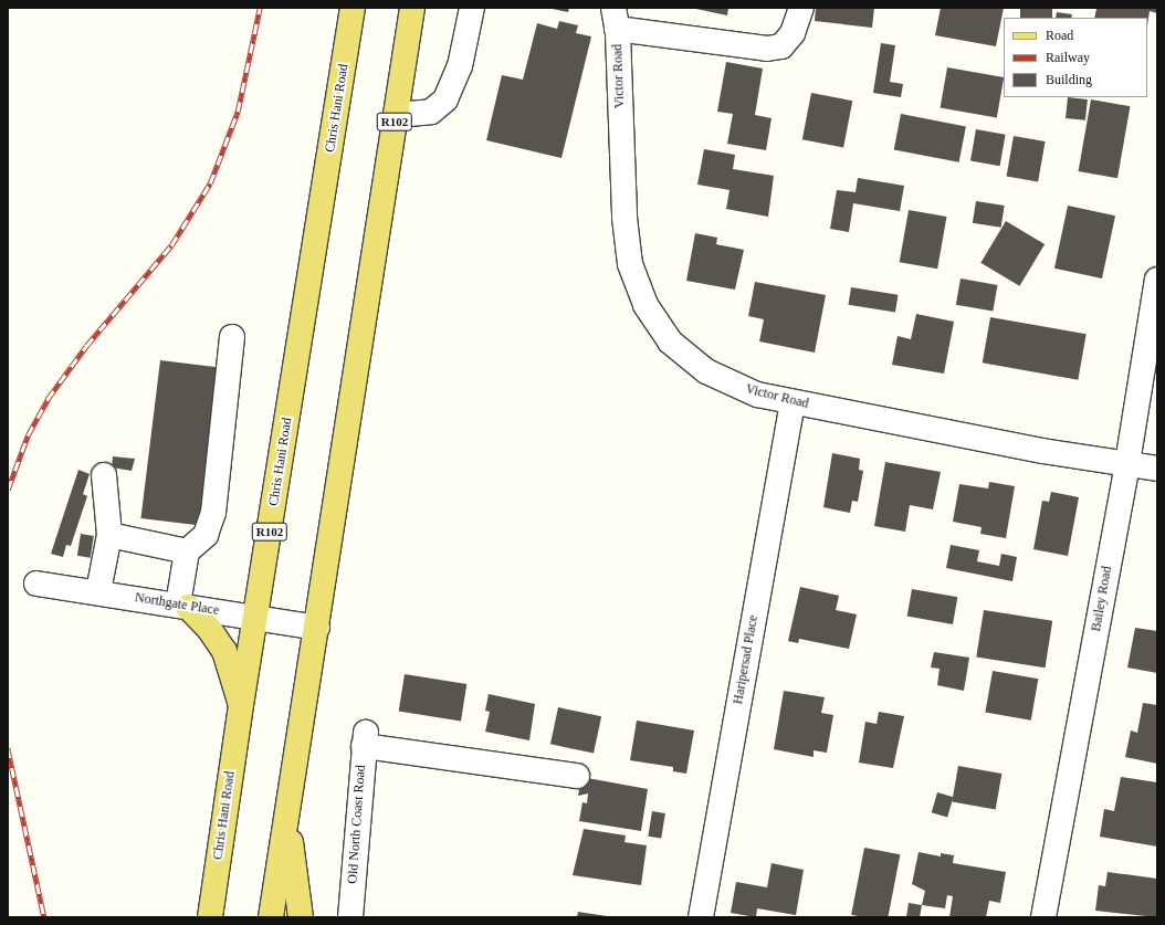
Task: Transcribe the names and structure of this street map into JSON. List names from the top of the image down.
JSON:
{
  "streets": {
    "main road": ["Chris Hani Road", "R102"],
    "street": [
      "Victor Road",
      "Bailey Road",
      "Northgate Place",
      "Haripersad Place",
      "Old North Coast Road"
    ]
  },
  "crossings": [
    ["Victor Road", "Bailey Road"],
    ["Victor Road", "Haripersad Place"],
    ["Chris Hani Road", "Northgate Place"],
    ["R102", "Northgate Place"]
  ],
  "legend": ["Road", "Railway", "Building"]
}
